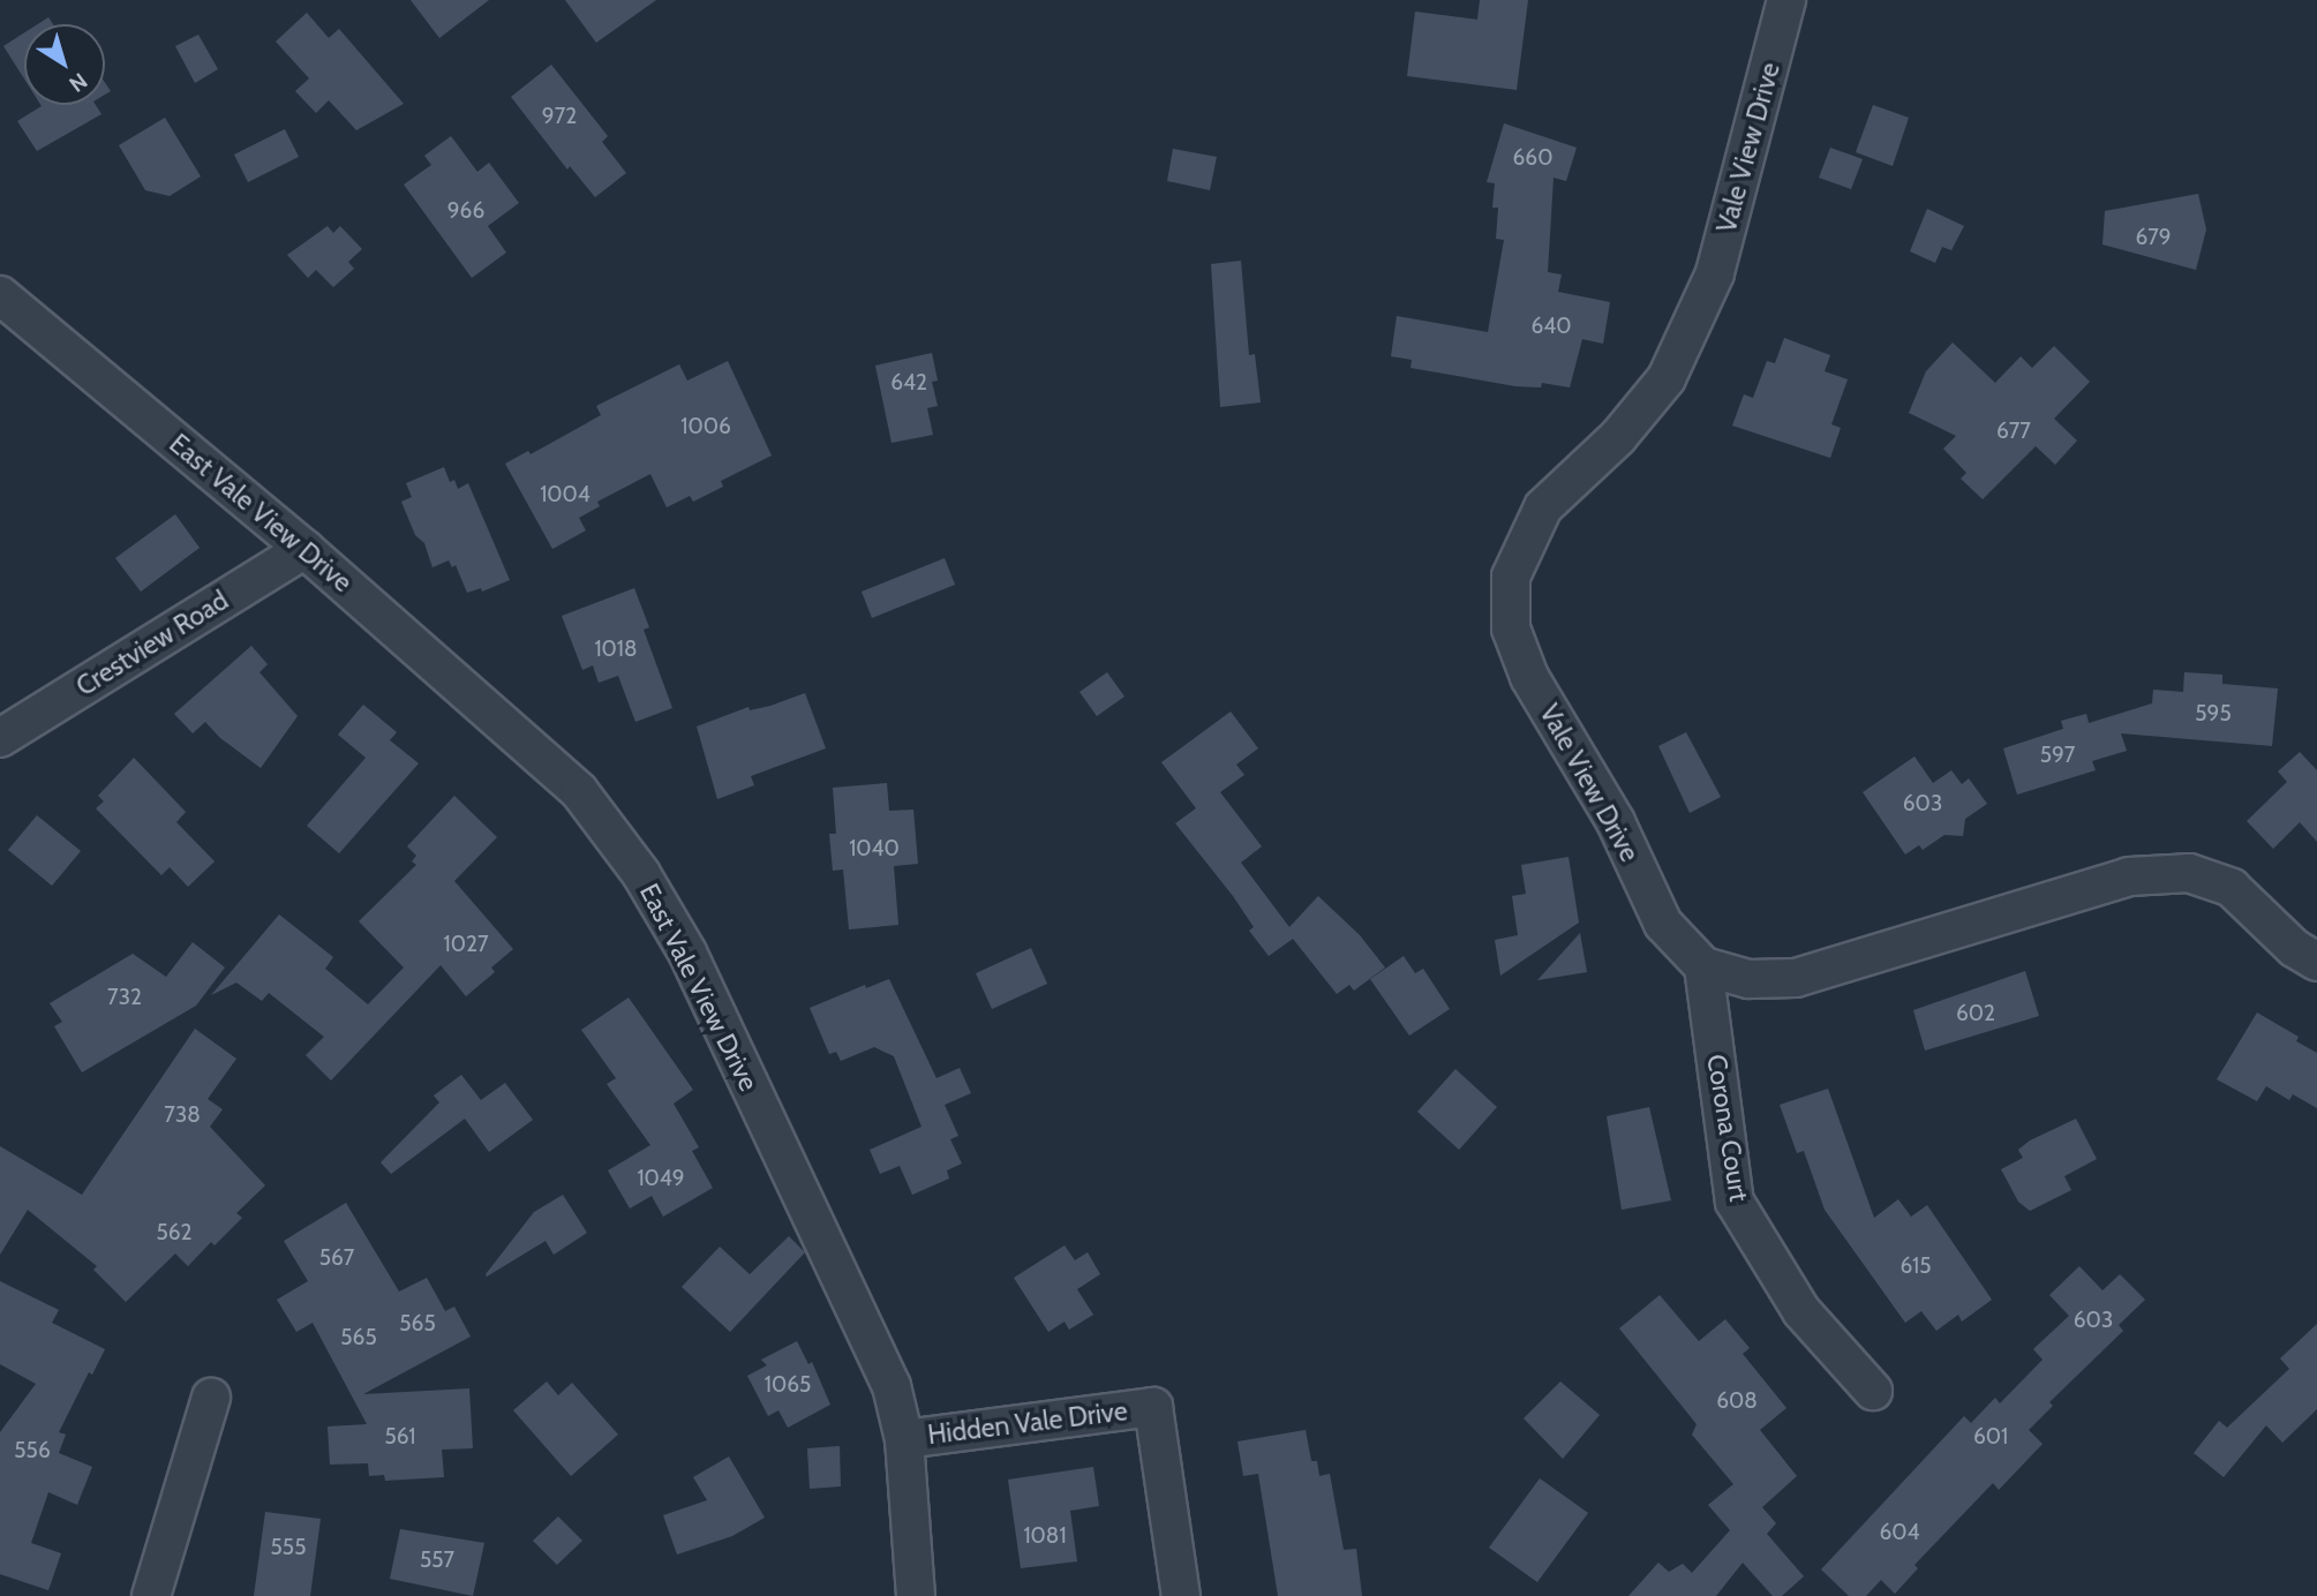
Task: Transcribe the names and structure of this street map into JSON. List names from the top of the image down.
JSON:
{
  "streets": {
    "street": [
      "Vale View Drive",
      "East Vale View Drive",
      "Crestview Road",
      "Corona Court",
      "Hidden Vale Drive"
    ]
  },
  "crossings": [
    ["Vale View Drive", "Corona Court"],
    ["East Vale View Drive", "Crestview Road"],
    ["East Vale View Drive", "Hidden Vale Drive"]
  ],
  "house_numbers": [
    "972",
    "660",
    "966",
    "679",
    "640",
    "642",
    "1006",
    "677",
    "1004",
    "1018",
    "595",
    "597",
    "603",
    "1040",
    "1027",
    "732",
    "602",
    "738",
    "1049",
    "562",
    "567",
    "615",
    "603",
    "565",
    "565",
    "1065",
    "608",
    "561",
    "601",
    "556",
    "604",
    "1081",
    "555",
    "557"
  ],
  "north": "bottom right"
}
